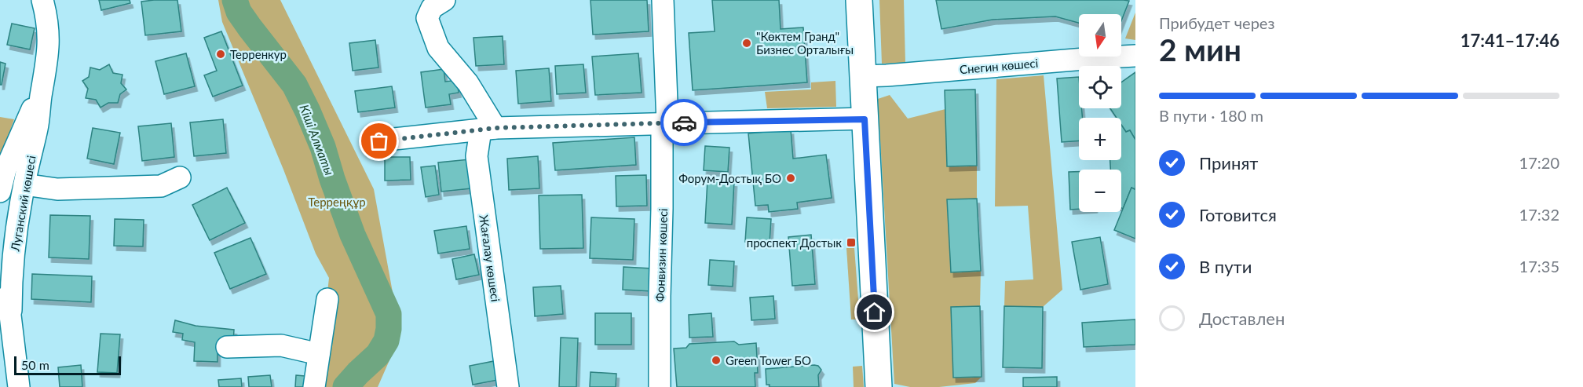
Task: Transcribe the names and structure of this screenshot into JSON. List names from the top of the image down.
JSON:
{
  "streets": {
    "street": [
      "Снегин көшесі",
      "Луганский көшесі",
      "Фонвизин көшесі",
      "Жағалау көшесі"
    ]
  },
  "water": ["Кіші Алматы"],
  "parks": ["Терреңқұр"],
  "places": {
    "other": [
      "\"Көктем Гранд\" Бизнес Орталығы",
      "Терренкур",
      "Форум-Достық БО",
      "Green Tower БО"
    ],
    "transit": ["проспект Достык"]
  },
  "scale_bar": "50 m",
  "north": "bottom",
  "page": {
    "heading": ["2 мин", "Прибудет через", "17:41–17:46"],
    "map_buttons": ["+", "−"],
    "bar": "В пути · 180 m",
    "list": [
      ["Принят", "17:20"],
      ["Готовится", "17:32"],
      ["В пути", "17:35"],
      "Доставлен"
    ],
    "scale": "50 m"
  }
}
